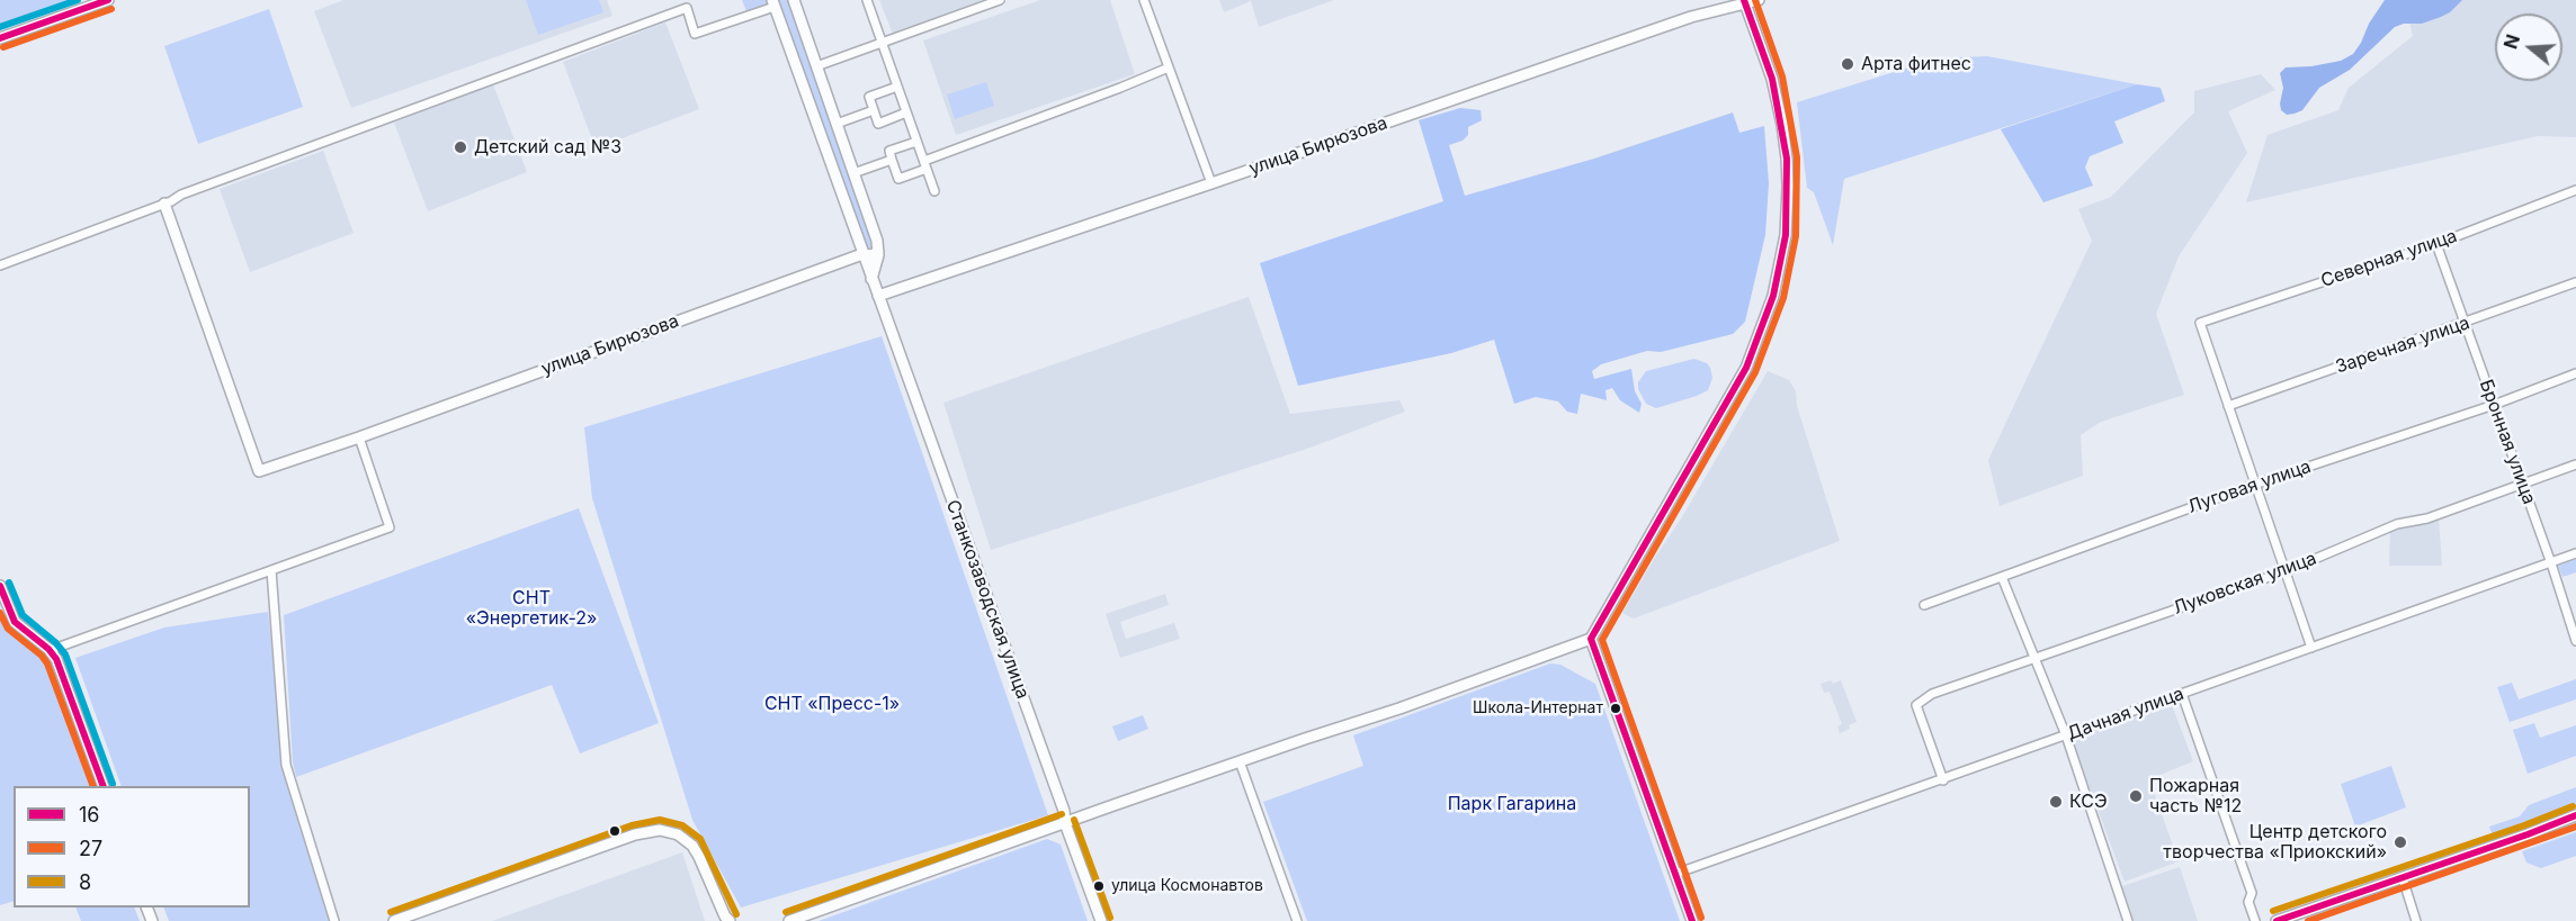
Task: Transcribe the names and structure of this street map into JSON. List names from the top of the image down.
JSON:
{
  "streets": {
    "street": [
      "улица Бирюзова",
      "Северная улица",
      "Заречная улица",
      "Бронная улица",
      "Луговая улица",
      "Луковская улица",
      "Станкозаводская улица",
      "Дачная улица"
    ]
  },
  "crossings": [
    ["улица Бирюзова", "Станкозаводская улица"],
    ["Северная улица", "Заречная улица"],
    ["Северная улица", "Бронная улица"],
    ["Заречная улица", "Бронная улица"],
    ["Бронная улица", "Луговая улица"],
    ["Бронная улица", "Луковская улица"],
    ["Бронная улица", "Дачная улица"],
    ["Луковская улица", "Дачная улица"]
  ],
  "parks": ["СНТ «Энергетик-2»", "СНТ «Пресс-1»", "Парк Гагарина"],
  "places": [
    "Арта фитнес",
    "Детский сад №3",
    "Школа-Интернат",
    "Пожарная часть №12",
    "КСЭ",
    "Центр детского творчества «Приокский»",
    "улица Космонавтов"
  ],
  "lines": ["transit line 16", "transit line 27", "transit line 8"],
  "legend": ["16", "27", "8"],
  "north": "left"
}
